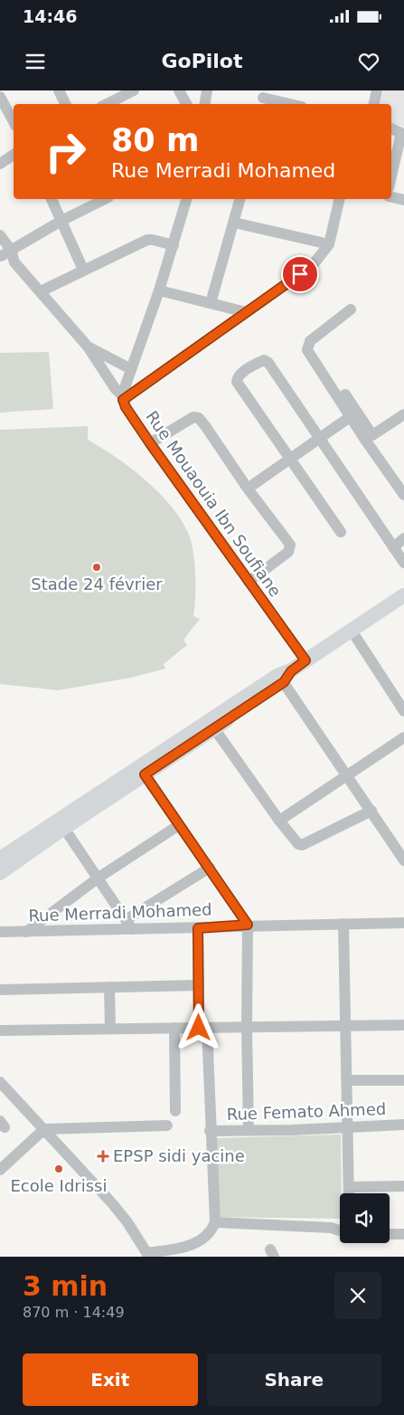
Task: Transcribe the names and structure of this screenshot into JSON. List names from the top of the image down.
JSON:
{
  "streets": {
    "street": ["Rue Mouaouia Ibn Soufiane", "Rue Merradi Mohamed", "Rue Femato Ahmed"]
  },
  "places": {
    "other": ["Stade 24 février", "Ecole Idrissi"],
    "health": ["EPSP sidi yacine"]
  },
  "page": {
    "status": "14:46",
    "header": "GoPilot",
    "turn": ["80 m", "Rue Merradi Mohamed"],
    "heading": ["3 min", "870 m · 14:49"],
    "buttons": ["Exit", "Share"]
  }
}
